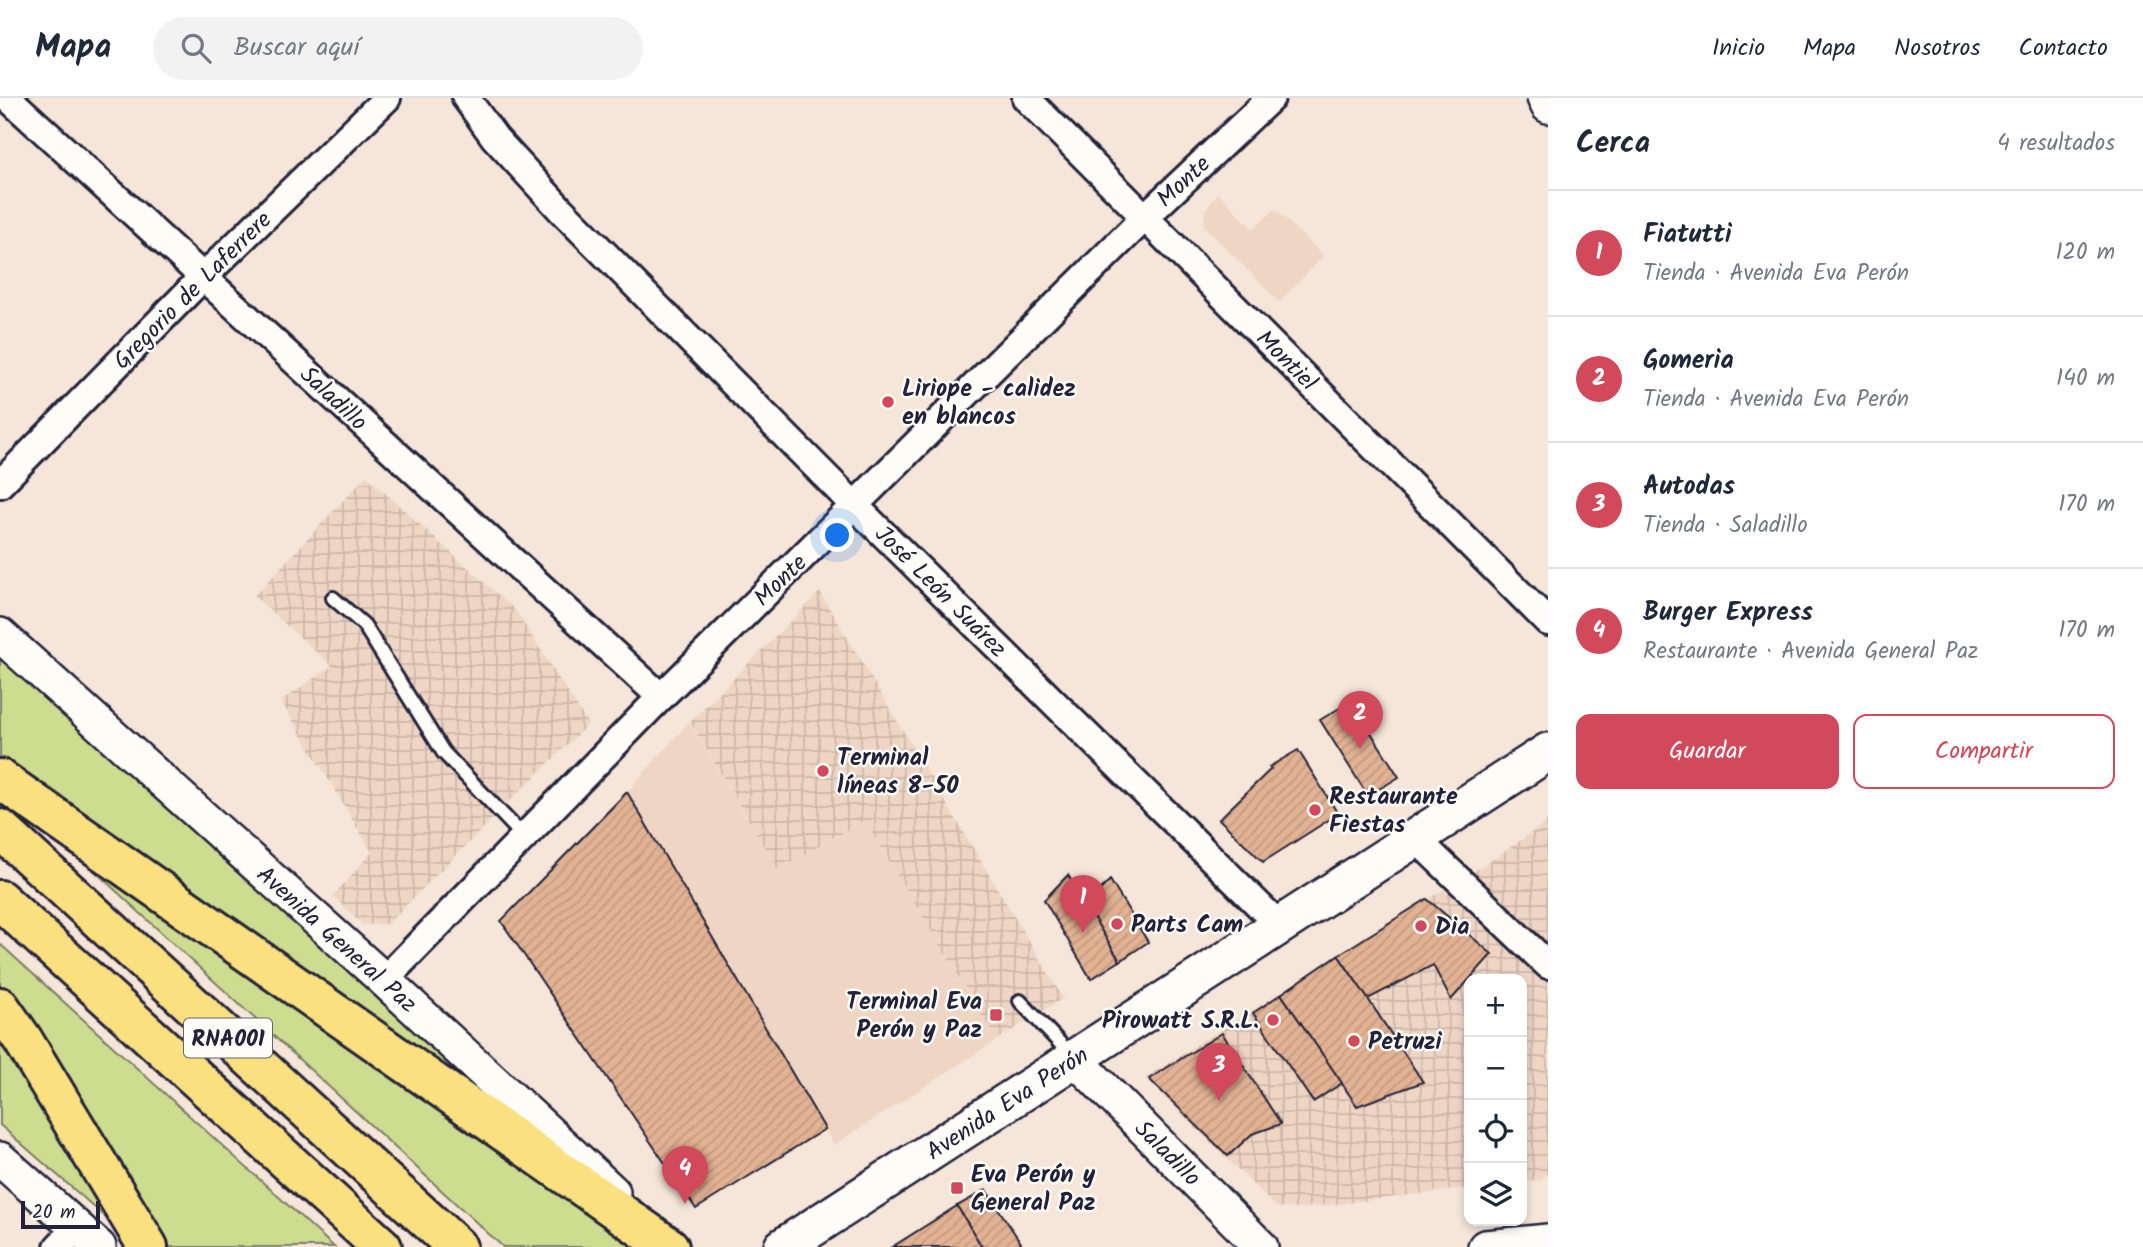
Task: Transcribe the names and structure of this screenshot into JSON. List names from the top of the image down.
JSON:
{
  "streets": {
    "highway": ["RNA001"],
    "main road": ["Avenida Eva Perón"],
    "street": [
      "Monte",
      "Gregorio de Laferrere",
      "Montiel",
      "Saladillo",
      "José León Suárez",
      "Avenida General Paz"
    ]
  },
  "crossings": [
    ["Monte", "Montiel"],
    ["Monte", "Saladillo"],
    ["Monte", "José León Suárez"],
    ["Monte", "Avenida General Paz"],
    ["Gregorio de Laferrere", "Saladillo"],
    ["Saladillo", "Avenida Eva Perón"],
    ["José León Suárez", "Avenida Eva Perón"]
  ],
  "places": {
    "other": [
      "Liriope - calidez en blancos",
      "Terminal líneas 8-50",
      "Restaurante Fiestas",
      "Parts Cam",
      "Dia",
      "Pirowatt S.R.L.",
      "Petruzi"
    ],
    "transit": ["Terminal Eva Perón y Paz", "Eva Perón y General Paz"]
  },
  "scale_bar": "20 m",
  "page": {
    "header": "Mapa",
    "search": "Buscar aquí",
    "nav": [
      "Inicio",
      "Mapa",
      "Nosotros",
      "Contacto"
    ],
    "heading": ["Cerca", "4 resultados"],
    "list": [
      {
        "mark": "1",
        "name": "Fiatutti",
        "note": "Tienda · Avenida Eva Perón",
        "value": "120 m"
      },
      {
        "mark": "2",
        "name": "Gomeria",
        "note": "Tienda · Avenida Eva Perón",
        "value": "140 m"
      },
      {
        "mark": "3",
        "name": "Autodas",
        "note": "Tienda · Saladillo",
        "value": "170 m"
      },
      {
        "mark": "4",
        "name": "Burger Express",
        "note": "Restaurante · Avenida General Paz",
        "value": "170 m"
      }
    ],
    "pins": [
      "2",
      "1",
      "3",
      "4"
    ],
    "buttons": ["Guardar", "Compartir"],
    "map_buttons": ["+", "−"],
    "scale": "20 m"
  }
}
